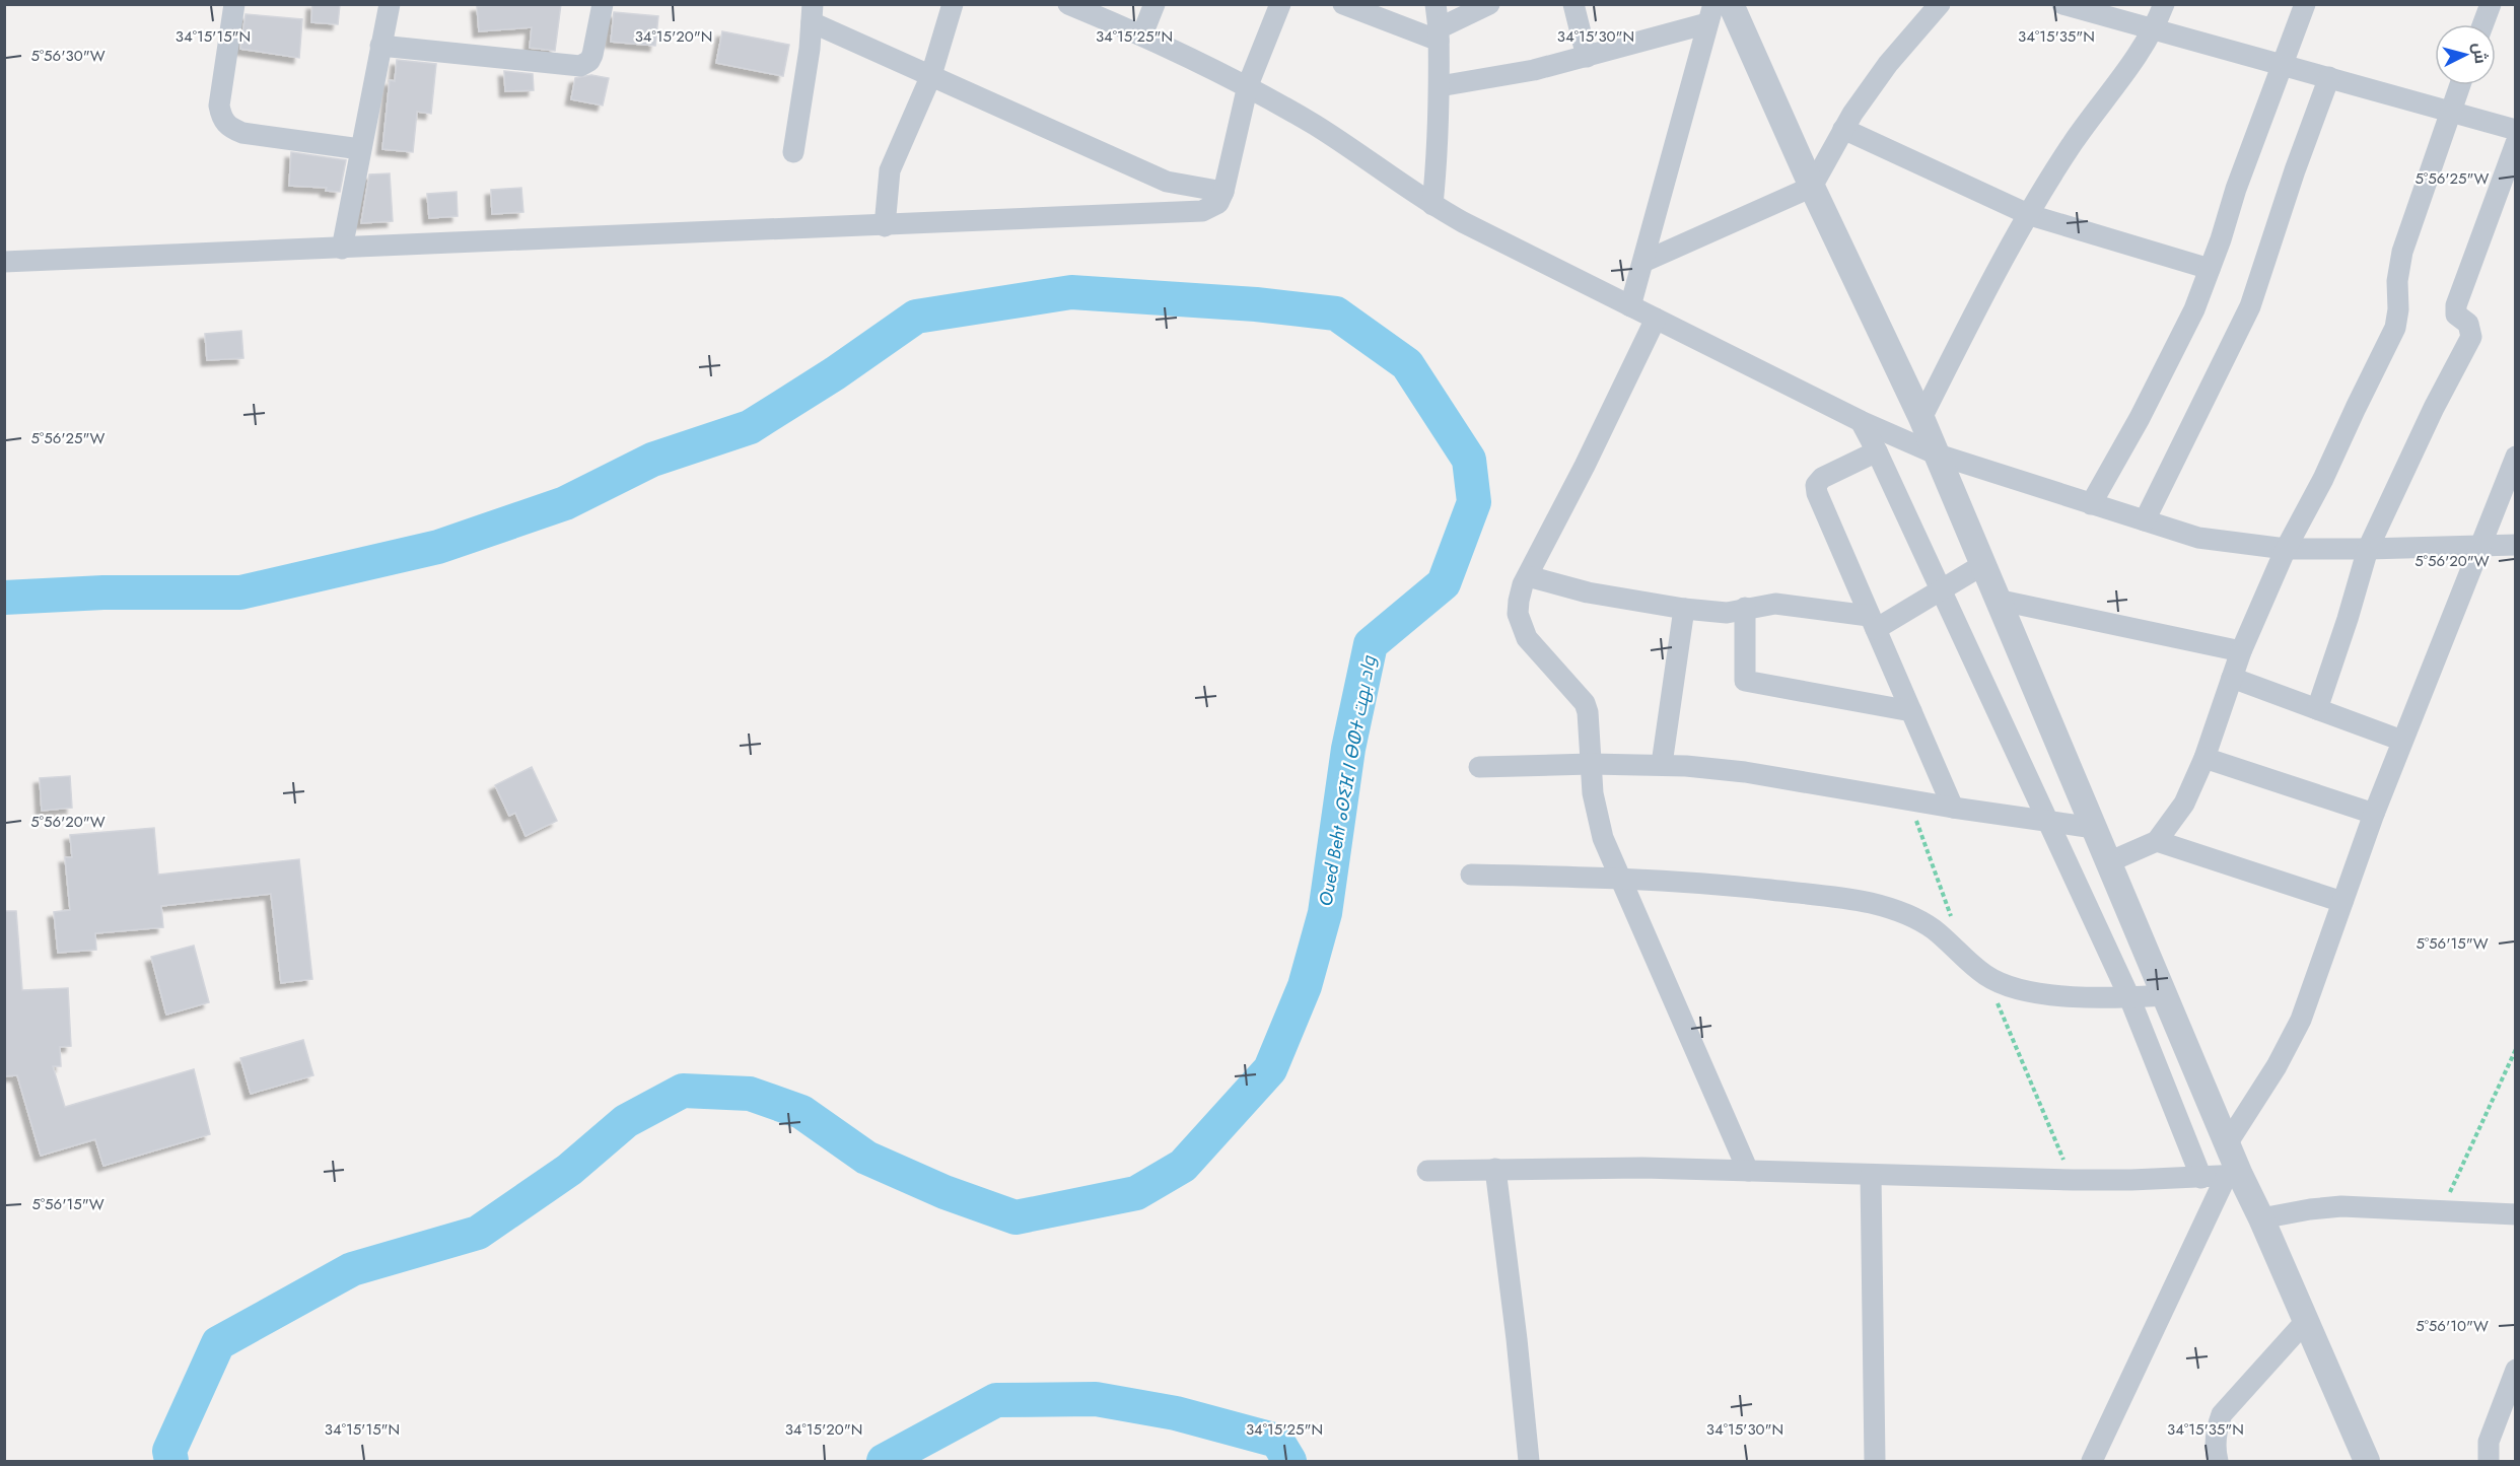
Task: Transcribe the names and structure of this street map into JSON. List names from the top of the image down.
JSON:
{
  "water": ["Oued Beht ⴰⵙⵉⴼ ⵏ ⴱⵀⵜ واد بهت"],
  "north": "right",
  "coordinates": [
    "34°15'15\"N",
    "34°15'20\"N",
    "34°15'25\"N",
    "34°15'30\"N",
    "34°15'35\"N",
    "5°56'30\"W",
    "5°56'25\"W",
    "5°56'20\"W",
    "5°56'15\"W",
    "5°56'10\"W"
  ]
}
